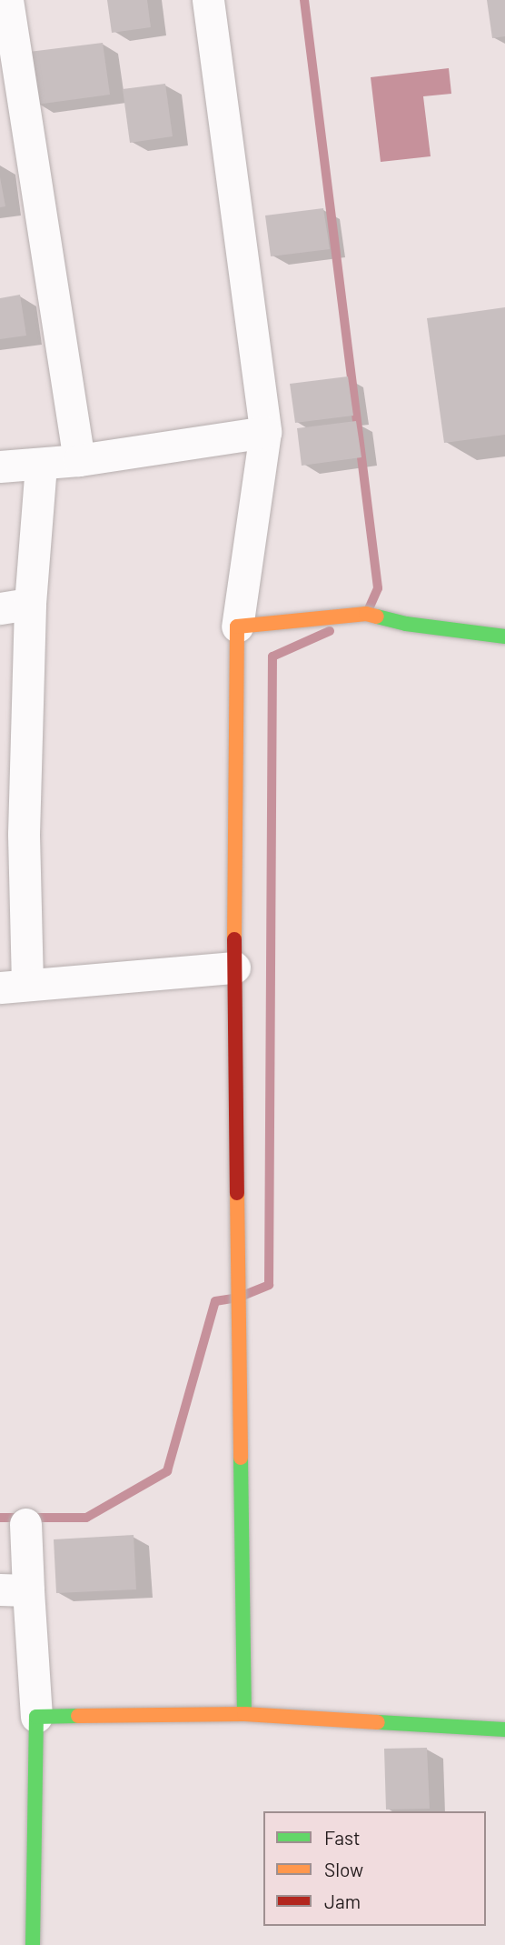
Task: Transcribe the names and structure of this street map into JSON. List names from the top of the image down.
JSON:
{
  "legend": ["Fast", "Slow", "Jam"]
}
